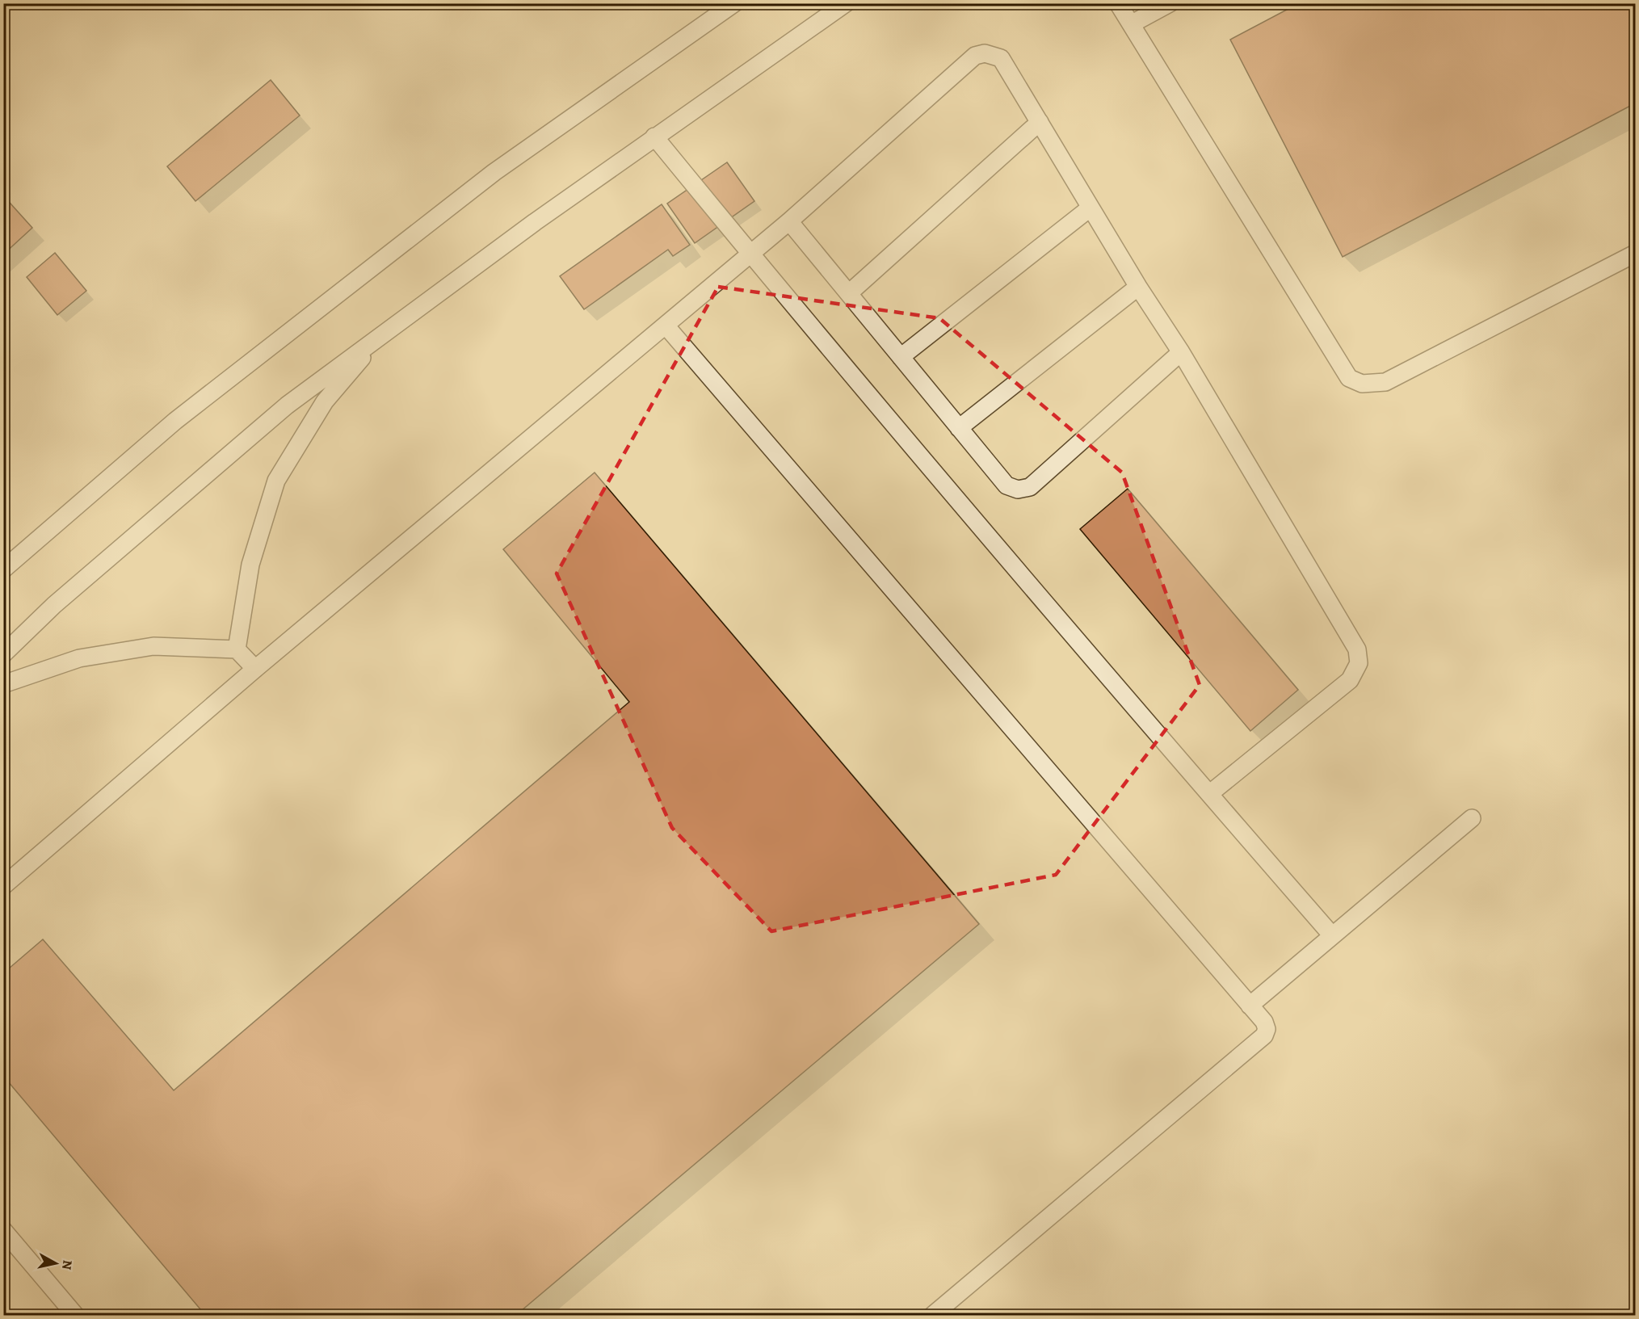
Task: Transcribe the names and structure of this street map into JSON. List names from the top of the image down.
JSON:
{
  "north": "right"
}
